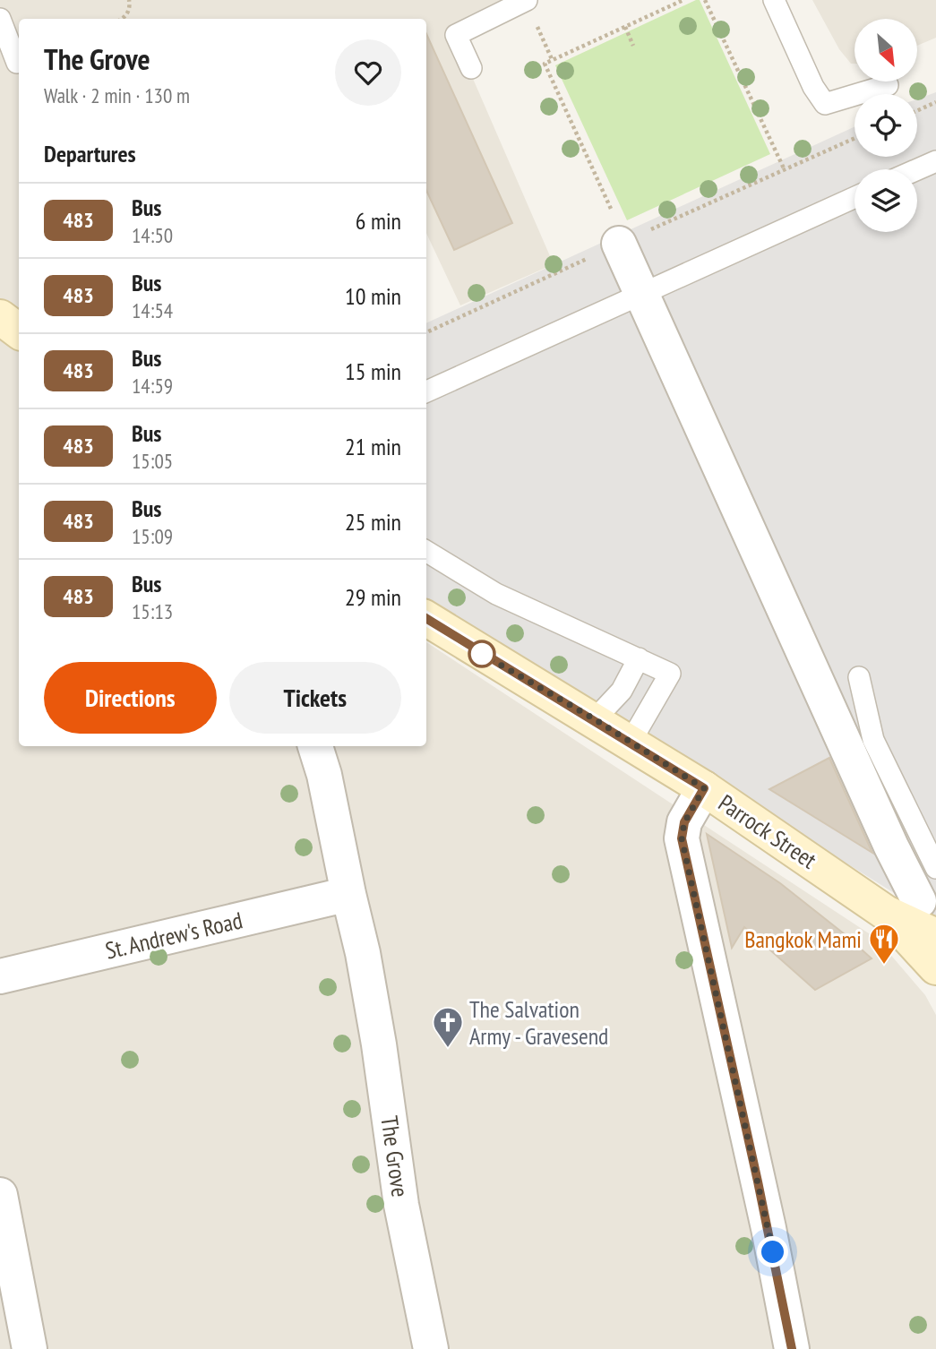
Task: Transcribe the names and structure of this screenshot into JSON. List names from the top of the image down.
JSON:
{
  "streets": {
    "street": ["Parrock Street", "St. Andrew's Road", "The Grove"]
  },
  "crossings": [
    ["St. Andrew's Road", "The Grove"]
  ],
  "places": {
    "restaurant": ["Bangkok Mami"],
    "church": ["The Salvation Army - Gravesend"]
  },
  "lines": ["bus line 483"],
  "north": "bottom right",
  "page": {
    "heading": [
      ["The Grove", "Walk · 2 min · 130 m"],
      "Departures"
    ],
    "list": [
      {
        "mark": "483",
        "name": "Bus",
        "note": "14:50",
        "value": "6 min"
      },
      {
        "mark": "483",
        "name": "Bus",
        "note": "14:54",
        "value": "10 min"
      },
      {
        "mark": "483",
        "name": "Bus",
        "note": "14:59",
        "value": "15 min"
      },
      {
        "mark": "483",
        "name": "Bus",
        "note": "15:05",
        "value": "21 min"
      },
      {
        "mark": "483",
        "name": "Bus",
        "note": "15:09",
        "value": "25 min"
      },
      {
        "mark": "483",
        "name": "Bus",
        "note": "15:13",
        "value": "29 min"
      }
    ],
    "buttons": ["Directions", "Tickets"]
  }
}
